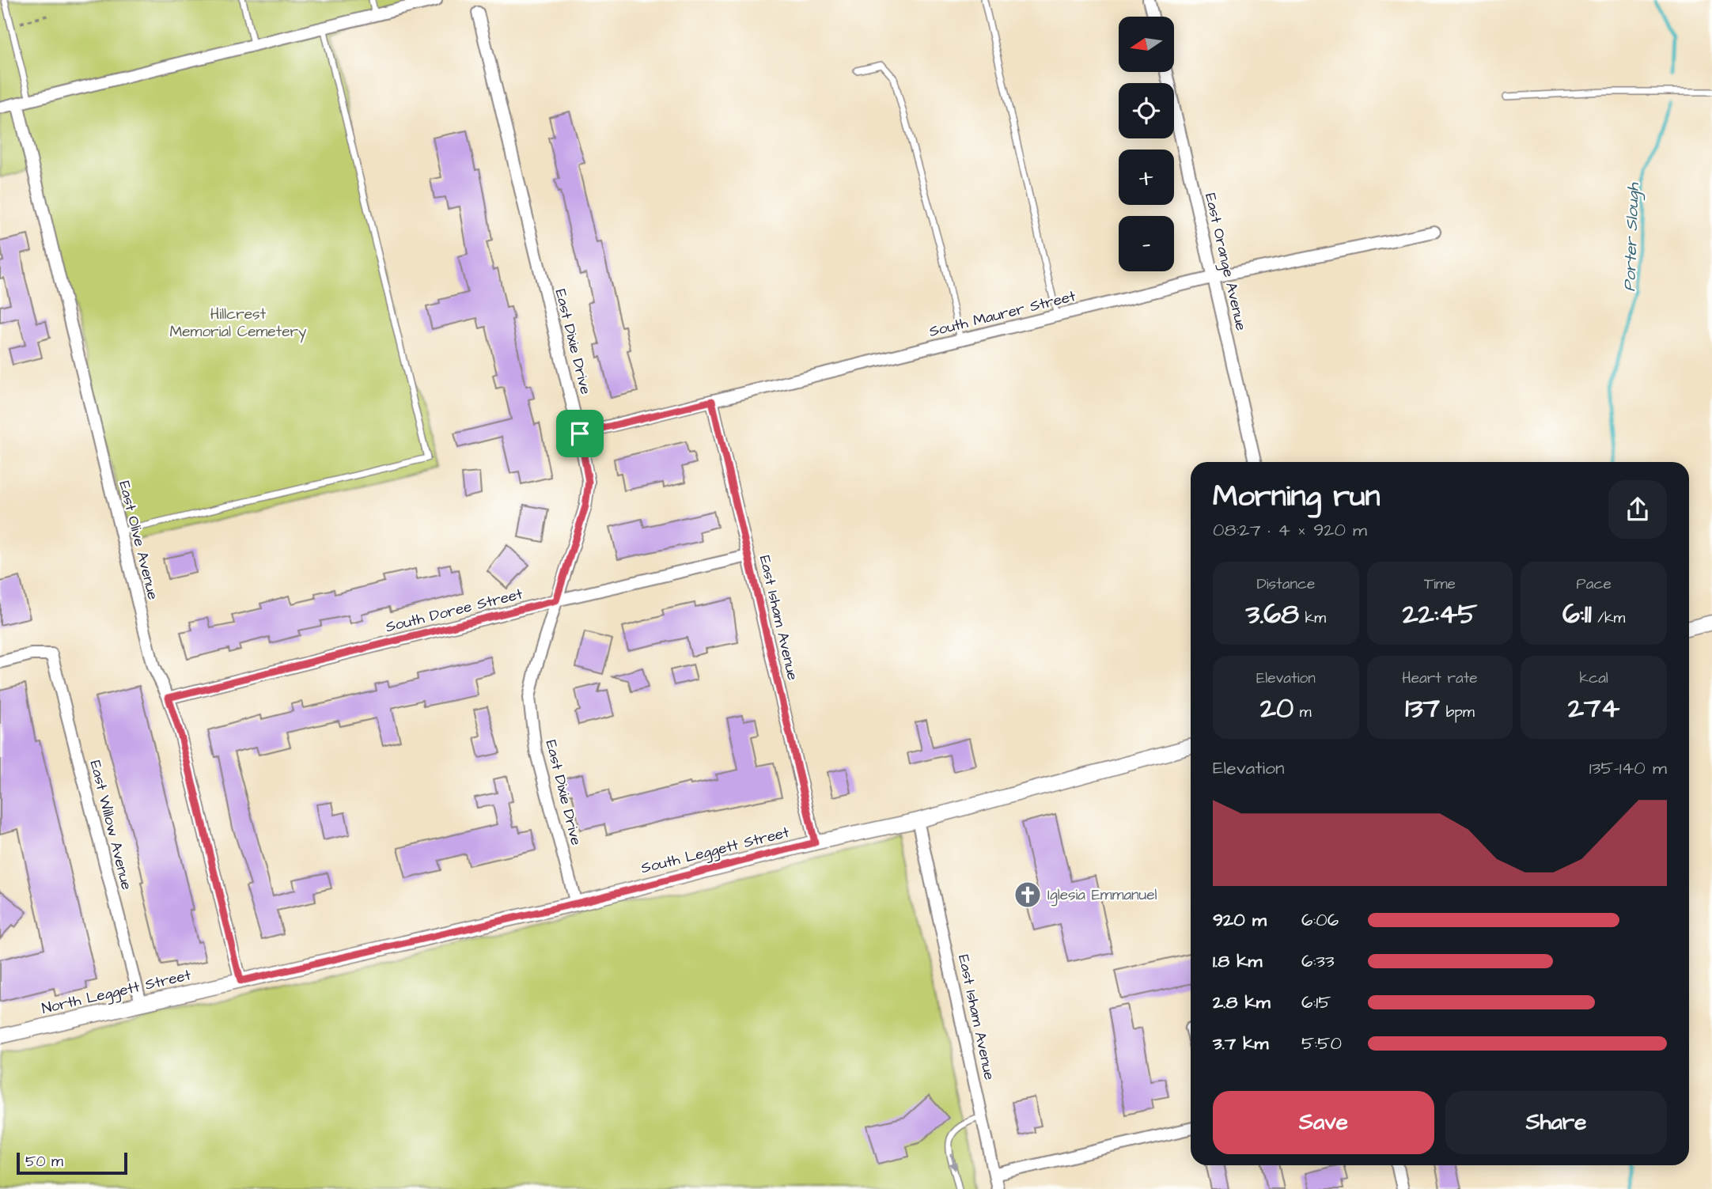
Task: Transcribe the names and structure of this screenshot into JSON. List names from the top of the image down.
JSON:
{
  "streets": {
    "street": [
      "East Orange Avenue",
      "South Maurer Street",
      "East Dixie Drive",
      "East Olive Avenue",
      "South Doree Street",
      "East Isham Avenue",
      "East Willow Avenue",
      "South Leggett Street",
      "North Leggett Street"
    ]
  },
  "crossings": [
    ["East Orange Avenue", "South Maurer Street"],
    ["South Maurer Street", "East Dixie Drive"],
    ["South Maurer Street", "East Isham Avenue"],
    ["East Dixie Drive", "South Doree Street"],
    ["East Dixie Drive", "South Leggett Street"],
    ["East Olive Avenue", "South Doree Street"],
    ["East Olive Avenue", "South Leggett Street"],
    ["East Olive Avenue", "North Leggett Street"],
    ["South Doree Street", "East Isham Avenue"],
    ["East Isham Avenue", "South Leggett Street"],
    ["East Willow Avenue", "North Leggett Street"],
    ["South Leggett Street", "North Leggett Street"]
  ],
  "water": ["Porter Slough"],
  "parks": ["Hillcrest Memorial Cemetery"],
  "places": {
    "church": ["Iglesia Emmanuel"]
  },
  "scale_bar": "50 m",
  "north": "left",
  "page": {
    "map_buttons": ["+", "−"],
    "heading": ["Morning run", "08:27 · 4 × 920 m"],
    "stats": [
      ["Distance", "3.68 km"],
      ["Time", "22:45"],
      ["Pace", "6:11 /km"],
      ["Elevation", "20 m"],
      ["Heart rate", "137 bpm"],
      ["kcal", "274"]
    ],
    "chart": ["Elevation", "135–140 m"],
    "list": [
      {
        "name": "920 m",
        "note": "6:06"
      },
      {
        "name": "1.8 km",
        "note": "6:33"
      },
      {
        "name": "2.8 km",
        "note": "6:15"
      },
      {
        "name": "3.7 km",
        "note": "5:50"
      }
    ],
    "buttons": ["Save", "Share"],
    "scale": "50 m"
  }
}
